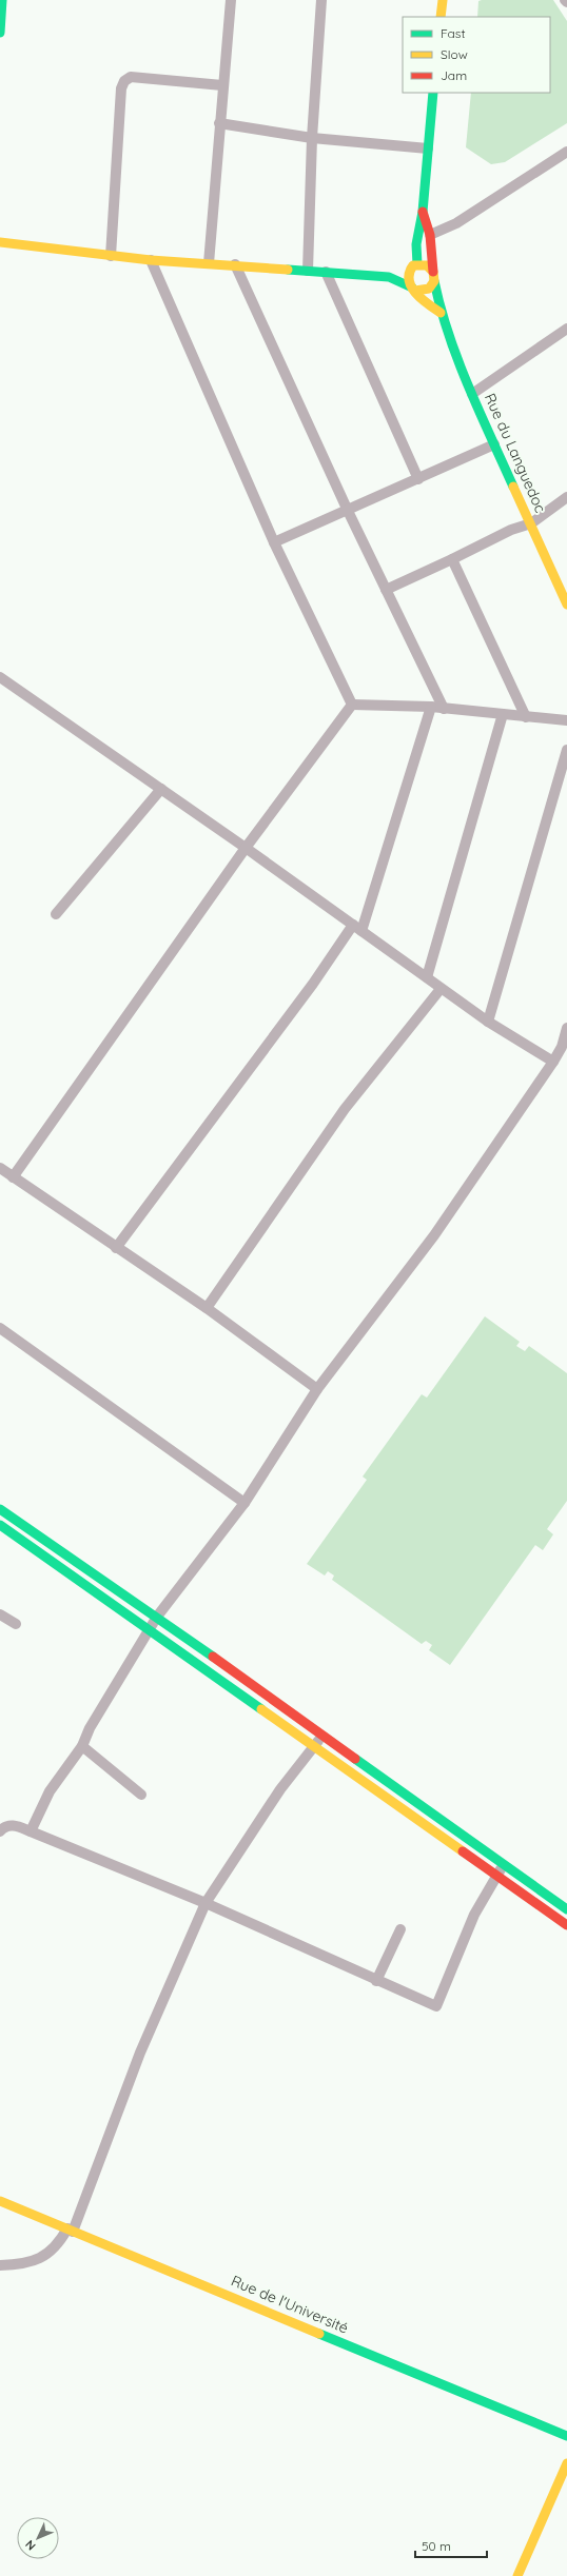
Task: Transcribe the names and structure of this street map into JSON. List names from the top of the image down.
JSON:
{
  "streets": {
    "street": ["Rue du Languedoc", "Rue de l'Université"]
  },
  "legend": ["Fast", "Slow", "Jam"],
  "scale_bar": "50 m",
  "north": "bottom left"
}
